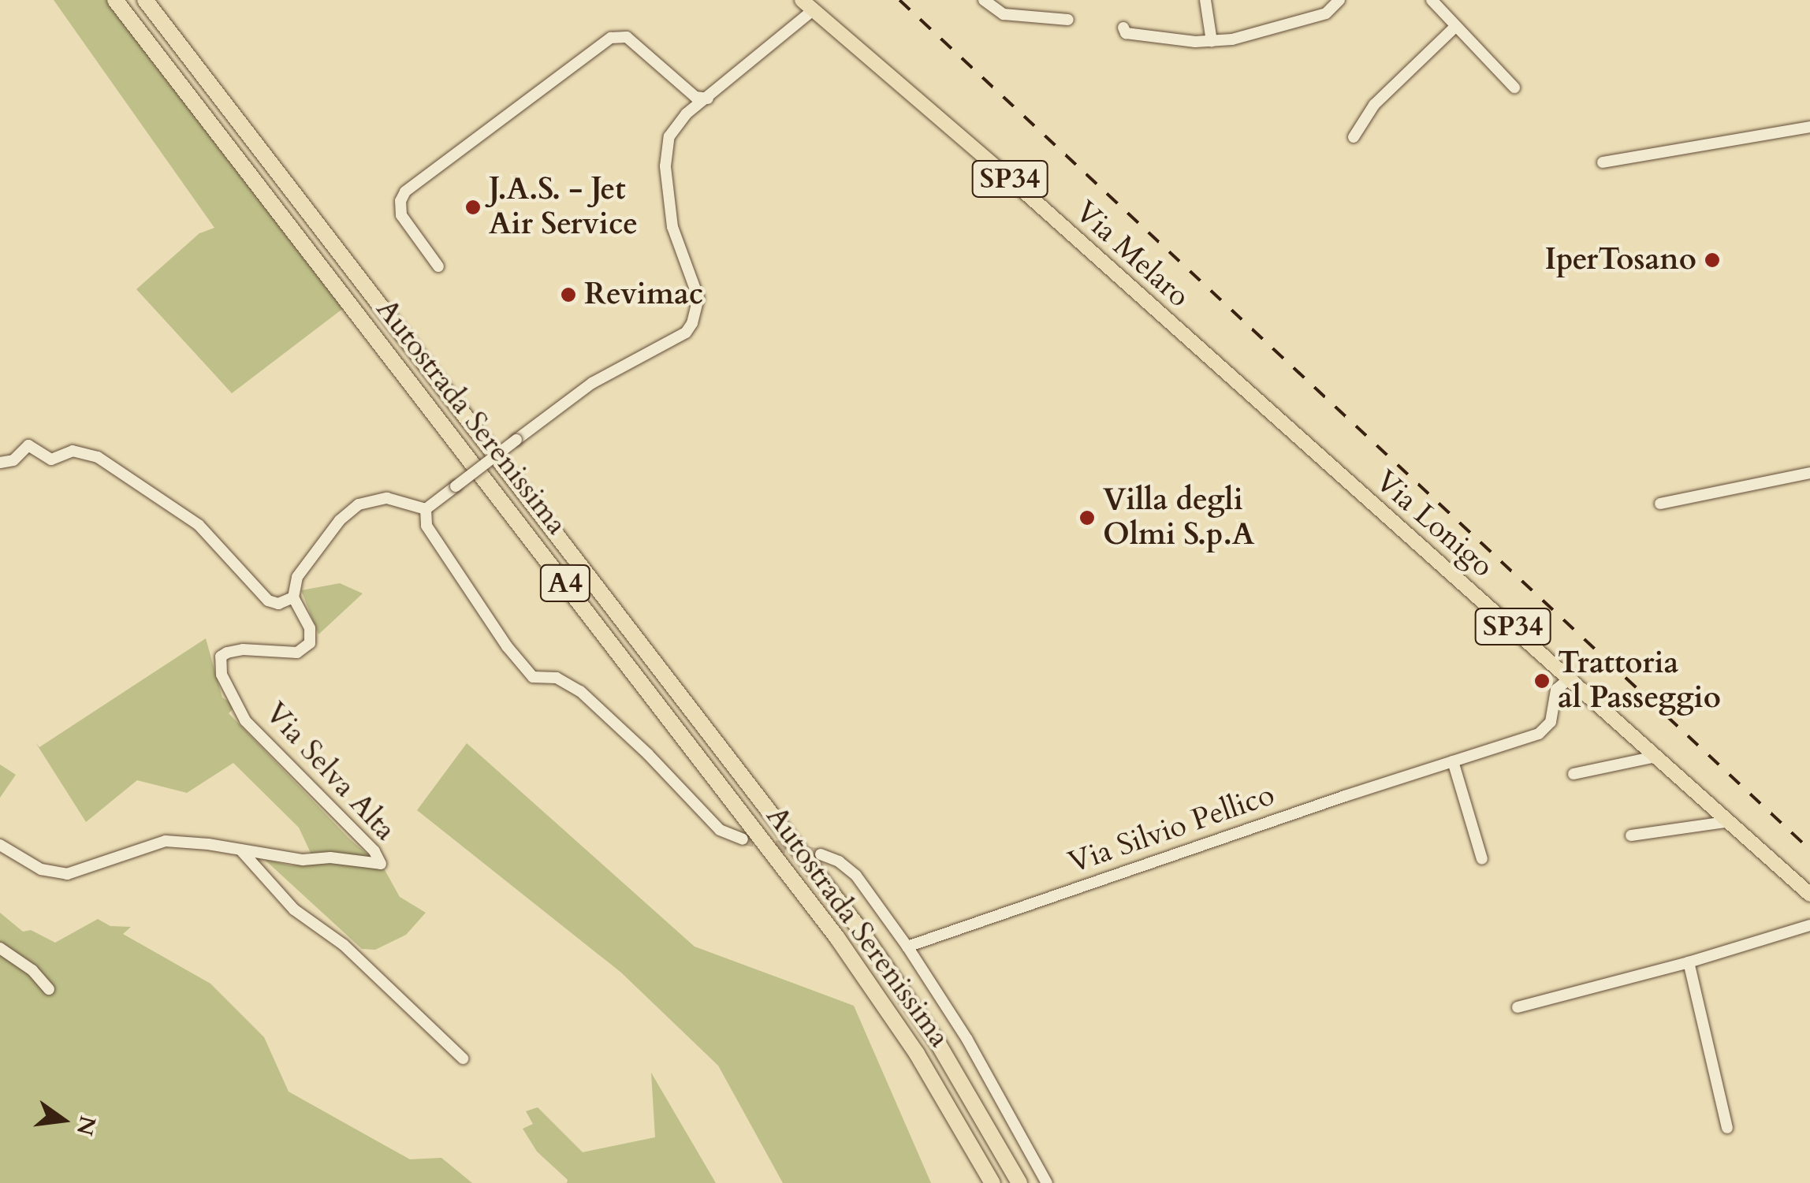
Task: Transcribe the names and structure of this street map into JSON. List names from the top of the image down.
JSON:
{
  "streets": {
    "highway": ["Autostrada Serenissima", "A4"],
    "main road": ["SP34", "Via Melaro", "Via Lonigo"],
    "street": ["Via Selva Alta", "Via Silvio Pellico"]
  },
  "crossings": [
    ["Via Melaro", "Via Lonigo"],
    ["Via Lonigo", "Via Silvio Pellico"]
  ],
  "places": [
    "J.A.S. - Jet Air Service",
    "IperTosano",
    "Revimac",
    "Villa degli Olmi S.p.A",
    "Trattoria al Passeggio"
  ],
  "north": "right"
}
